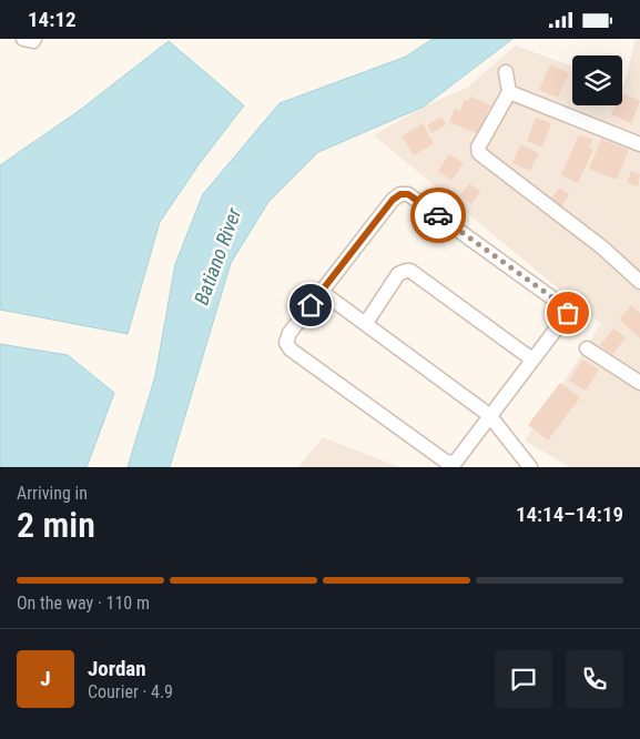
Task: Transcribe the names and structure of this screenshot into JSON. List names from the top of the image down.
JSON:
{
  "water": ["Batiano River"],
  "page": {
    "status": "14:12",
    "heading": ["2 min", "Arriving in", "14:14–14:19"],
    "panel": ["Jordan", "Courier · 4.9"],
    "bar": "On the way · 110 m",
    "round": "J"
  }
}
